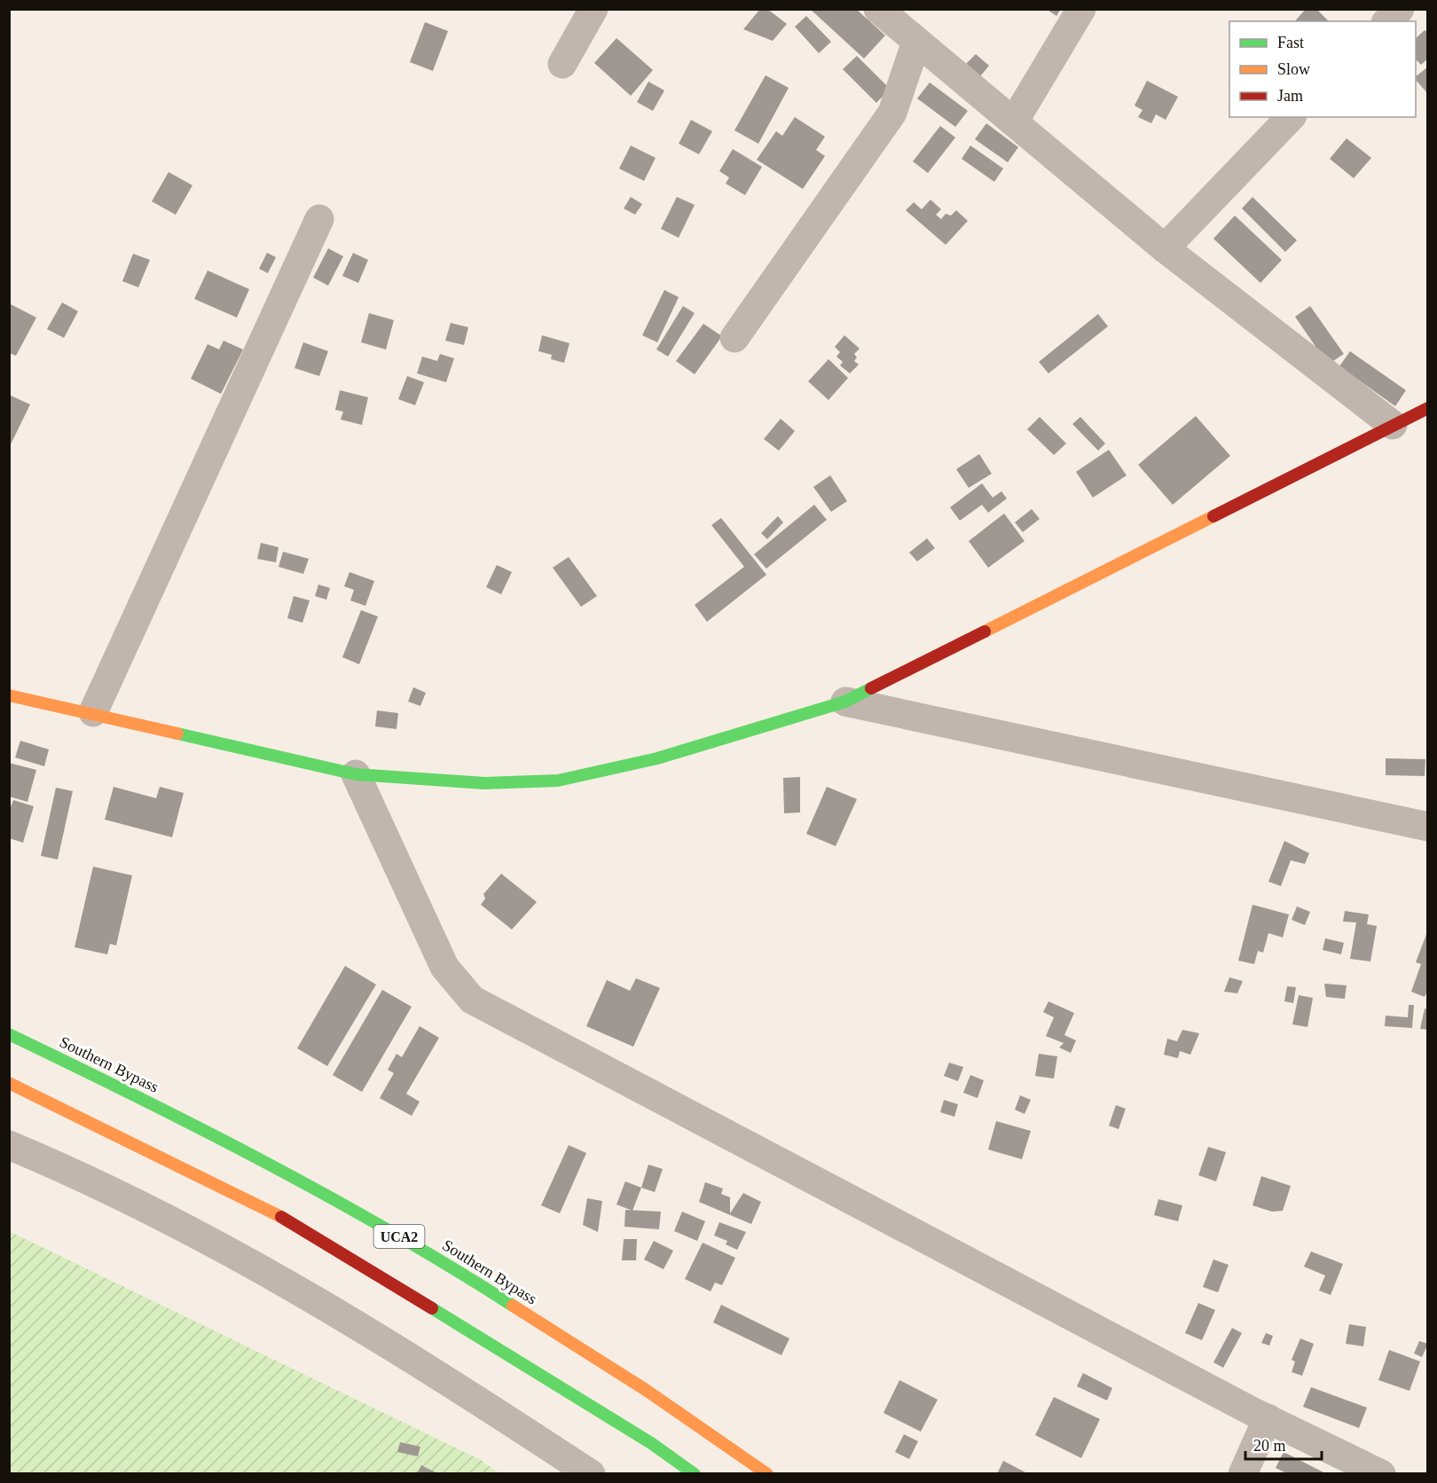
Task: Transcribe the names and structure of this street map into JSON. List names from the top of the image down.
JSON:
{
  "streets": {
    "main road": ["Southern Bypass", "UCA2"]
  },
  "legend": ["Fast", "Slow", "Jam"],
  "scale_bar": "20 m"
}
